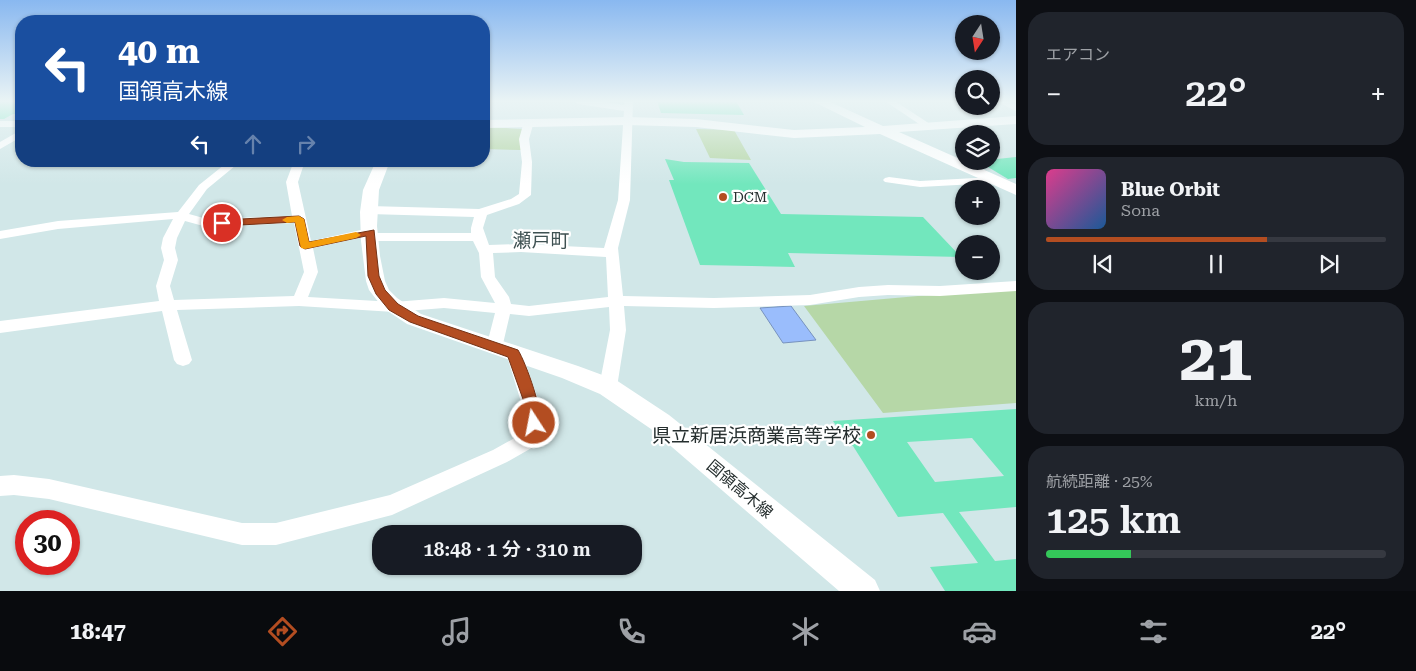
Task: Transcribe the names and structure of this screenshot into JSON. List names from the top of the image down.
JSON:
{
  "streets": {
    "street": ["国領高木線"]
  },
  "districts": ["瀬戸町"],
  "places": ["DCM", "県立新居浜商業高等学校"],
  "north": "bottom",
  "page": {
    "tile": [
      "エアコン",
      ["21", "km/h"],
      ["航続距離 · 25%", "125 km"]
    ],
    "map_buttons": ["+", "−"],
    "turn": ["40 m", "国領高木線"],
    "heat": ["−", "22°", "+"],
    "song": ["Blue Orbit", "Sona"],
    "limit": "30",
    "trip": "18:48 · 1 分 · 310 m",
    "tabs": ["18:47", "22°"]
  }
}
